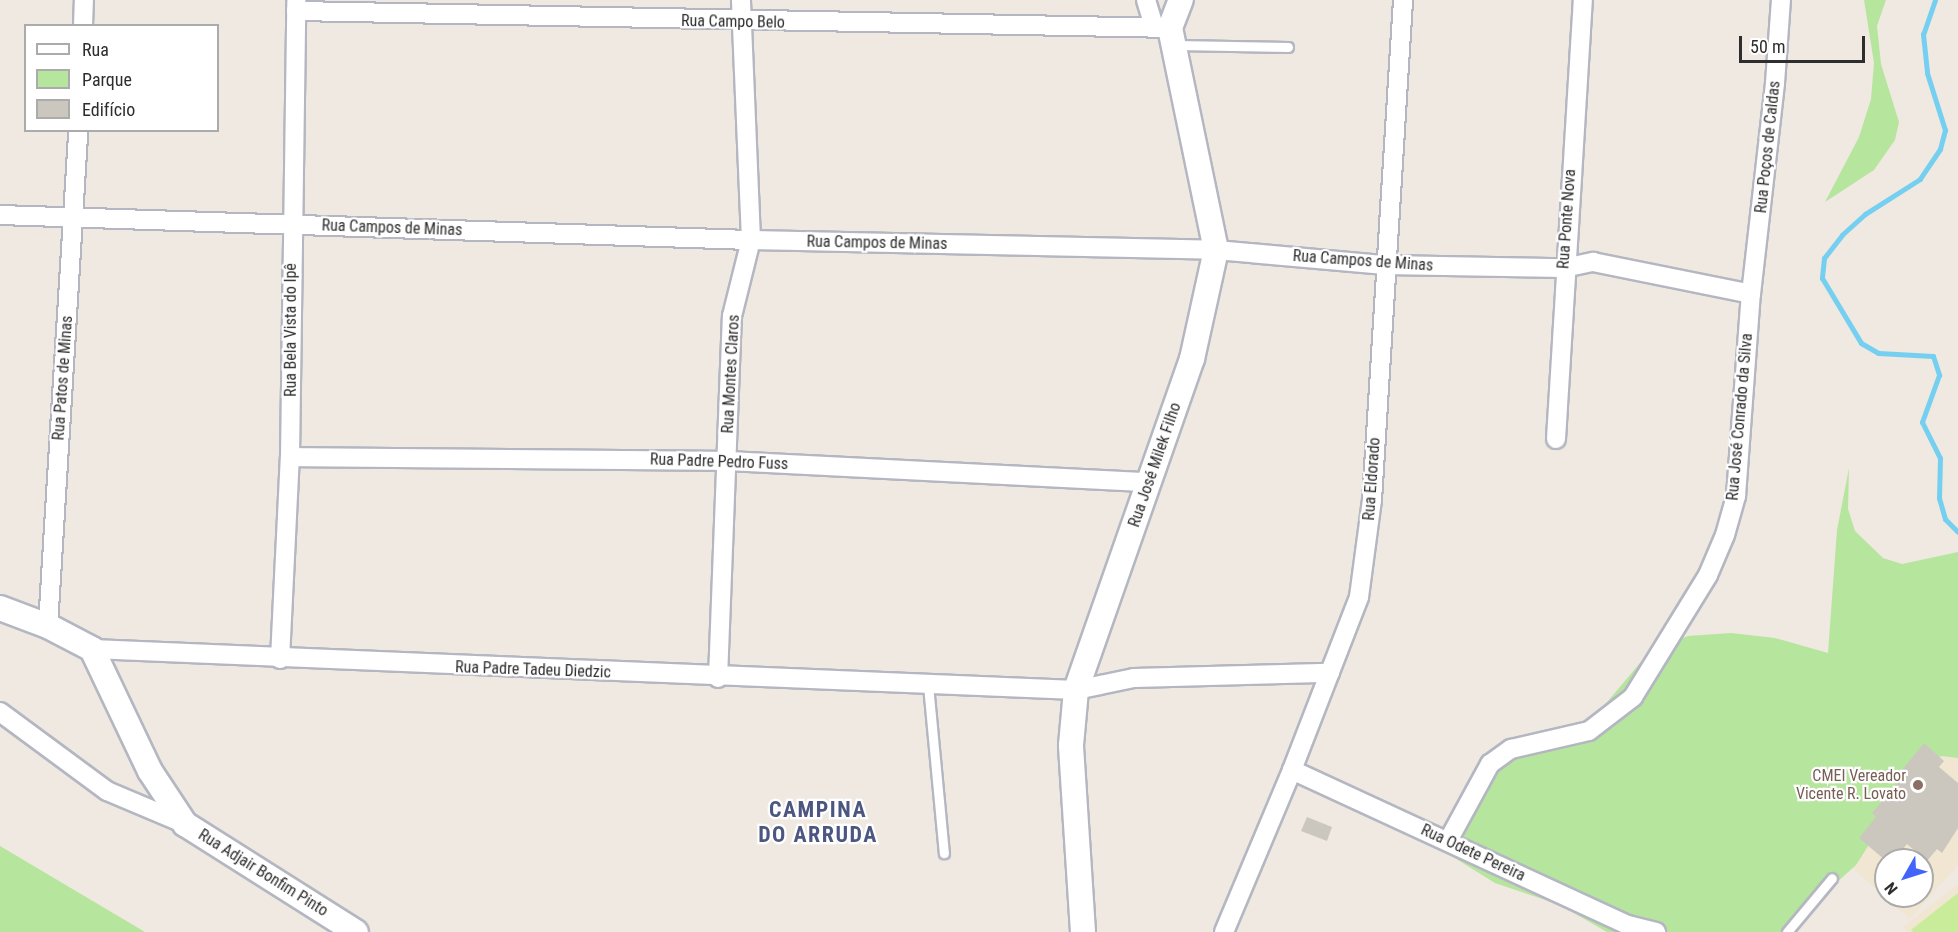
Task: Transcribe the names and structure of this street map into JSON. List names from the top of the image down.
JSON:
{
  "streets": {
    "street": [
      "Rua Campo Belo",
      "Rua Poços de Caldas",
      "Rua Ponte Nova",
      "Rua Campos de Minas",
      "Rua Bela Vista do Ipê",
      "Rua Montes Claros",
      "Rua Patos de Minas",
      "Rua José Conrado da Silva",
      "Rua Padre Pedro Fuss",
      "Rua José Milek Filho",
      "Rua Eldorado",
      "Rua Padre Tadeu Diedzic",
      "Rua Odete Pereira",
      "Rua Adjair Bonfim Pinto"
    ]
  },
  "crossings": [
    ["Rua Campo Belo", "Rua Bela Vista do Ipê"],
    ["Rua Campo Belo", "Rua Montes Claros"],
    ["Rua Campo Belo", "Rua José Milek Filho"],
    ["Rua Poços de Caldas", "Rua Campos de Minas"],
    ["Rua Poços de Caldas", "Rua José Conrado da Silva"],
    ["Rua Ponte Nova", "Rua Campos de Minas"],
    ["Rua Campos de Minas", "Rua Bela Vista do Ipê"],
    ["Rua Campos de Minas", "Rua Montes Claros"],
    ["Rua Campos de Minas", "Rua Patos de Minas"],
    ["Rua Campos de Minas", "Rua José Conrado da Silva"],
    ["Rua Campos de Minas", "Rua José Milek Filho"],
    ["Rua Campos de Minas", "Rua Eldorado"],
    ["Rua Bela Vista do Ipê", "Rua Padre Pedro Fuss"],
    ["Rua Bela Vista do Ipê", "Rua Padre Tadeu Diedzic"],
    ["Rua Montes Claros", "Rua Padre Pedro Fuss"],
    ["Rua Montes Claros", "Rua Padre Tadeu Diedzic"],
    ["Rua Patos de Minas", "Rua Padre Tadeu Diedzic"],
    ["Rua José Conrado da Silva", "Rua Odete Pereira"],
    ["Rua Padre Pedro Fuss", "Rua José Milek Filho"],
    ["Rua José Milek Filho", "Rua Padre Tadeu Diedzic"],
    ["Rua Eldorado", "Rua Padre Tadeu Diedzic"],
    ["Rua Eldorado", "Rua Odete Pereira"],
    ["Rua Padre Tadeu Diedzic", "Rua Adjair Bonfim Pinto"]
  ],
  "districts": ["CAMPINA DO ARRUDA"],
  "places": ["CMEI Vereador Vicente R. Lovato"],
  "legend": ["Rua", "Parque", "Edifício"],
  "scale_bar": "50 m",
  "north": "bottom left"
}
